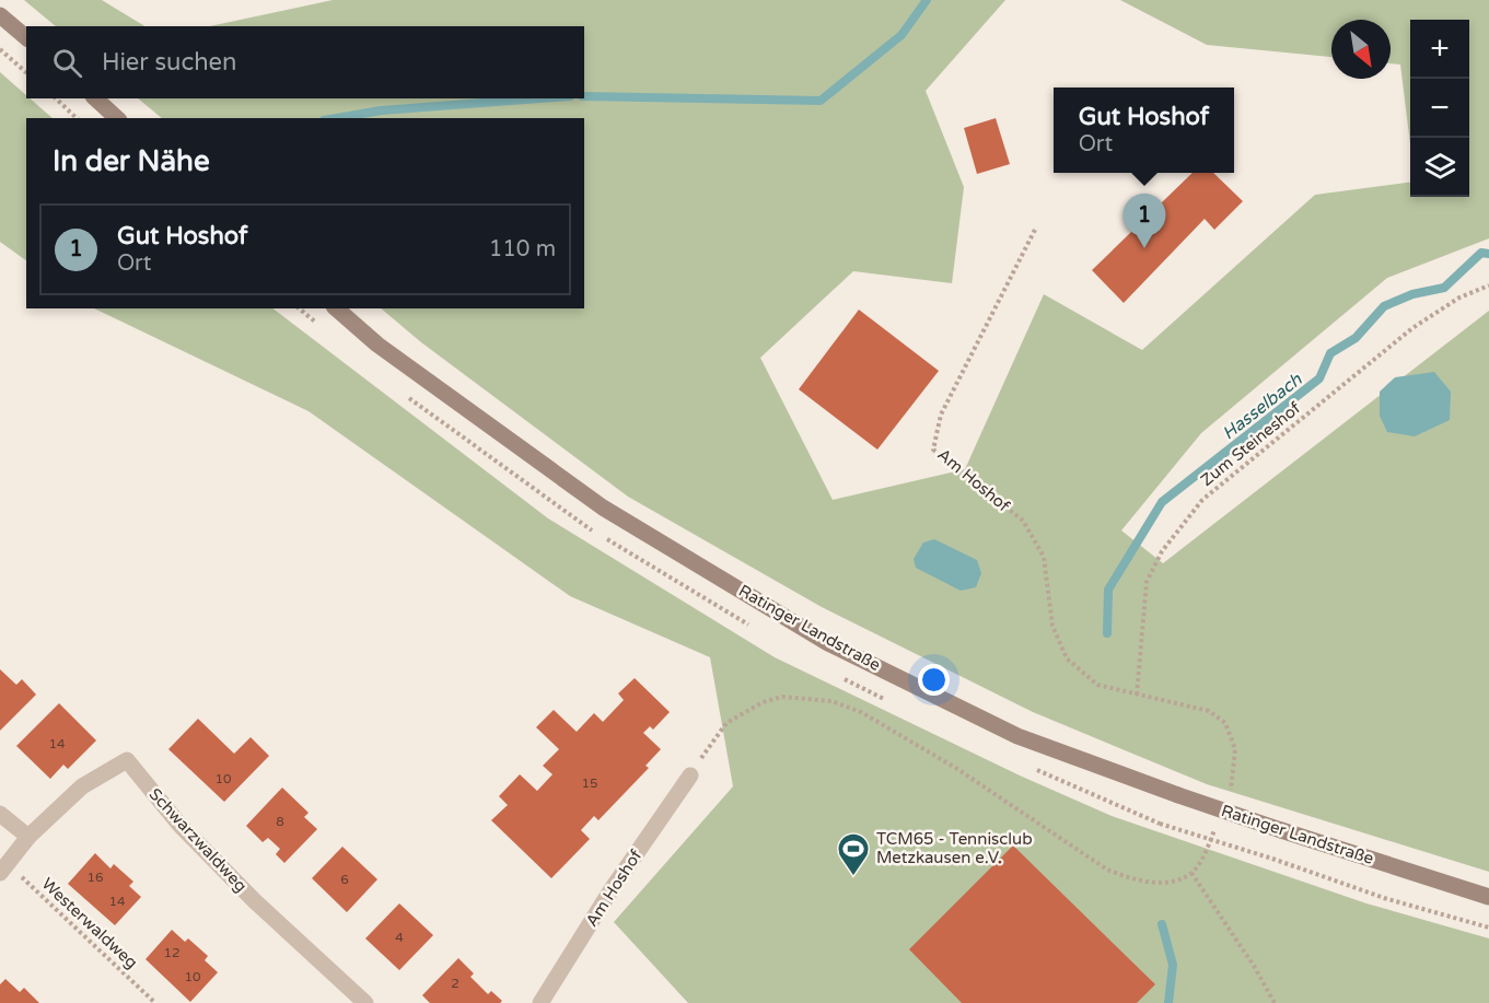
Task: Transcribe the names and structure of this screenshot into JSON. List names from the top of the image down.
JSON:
{
  "streets": {
    "main road": ["Ratinger Landstraße"],
    "street": ["Am Hoshof", "Schwarzwaldweg"],
    "path": ["Zum Steineshof", "Westerwaldweg"]
  },
  "crossings": [
    ["Zum Steineshof", "Am Hoshof"]
  ],
  "water": ["Hasselbach"],
  "places": {
    "sports": ["TCM65 - Tennisclub Metzkausen e.V."]
  },
  "house_numbers": [
    "14",
    "10",
    "15",
    "8",
    "16",
    "6",
    "14",
    "4",
    "12",
    "10",
    "2"
  ],
  "north": "bottom right",
  "page": {
    "map_buttons": ["+", "−"],
    "search": "Hier suchen",
    "popup": ["Gut Hoshof", "Ort"],
    "heading": "In der Nähe",
    "pins": "1",
    "list": [
      {
        "mark": "1",
        "name": "Gut Hoshof",
        "note": "Ort",
        "value": "110 m"
      }
    ]
  }
}
